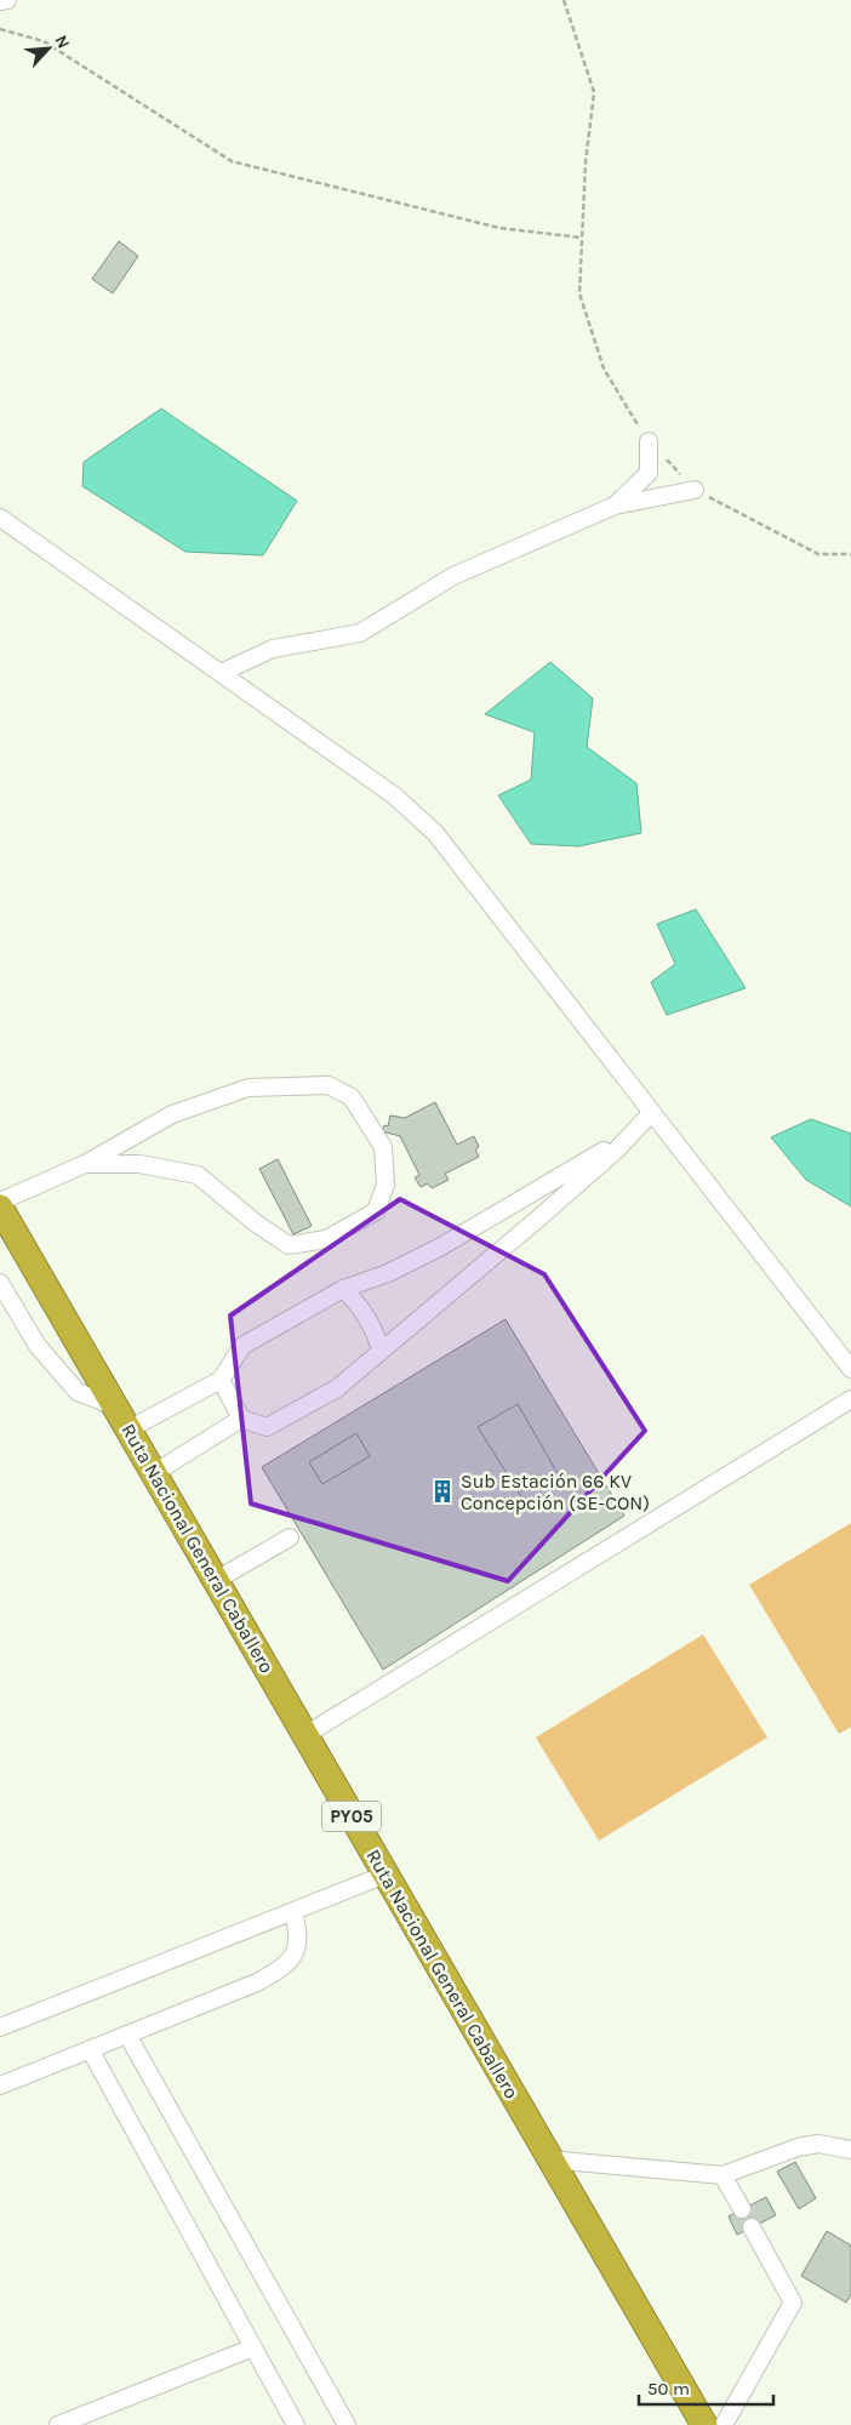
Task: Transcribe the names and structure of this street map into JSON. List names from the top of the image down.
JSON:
{
  "streets": {
    "highway": ["Ruta Nacional General Caballero", "PY05"]
  },
  "places": {
    "building": ["Sub Estación 66 KV Concepción (SE-CON)"]
  },
  "scale_bar": "50 m",
  "north": "top right"
}
